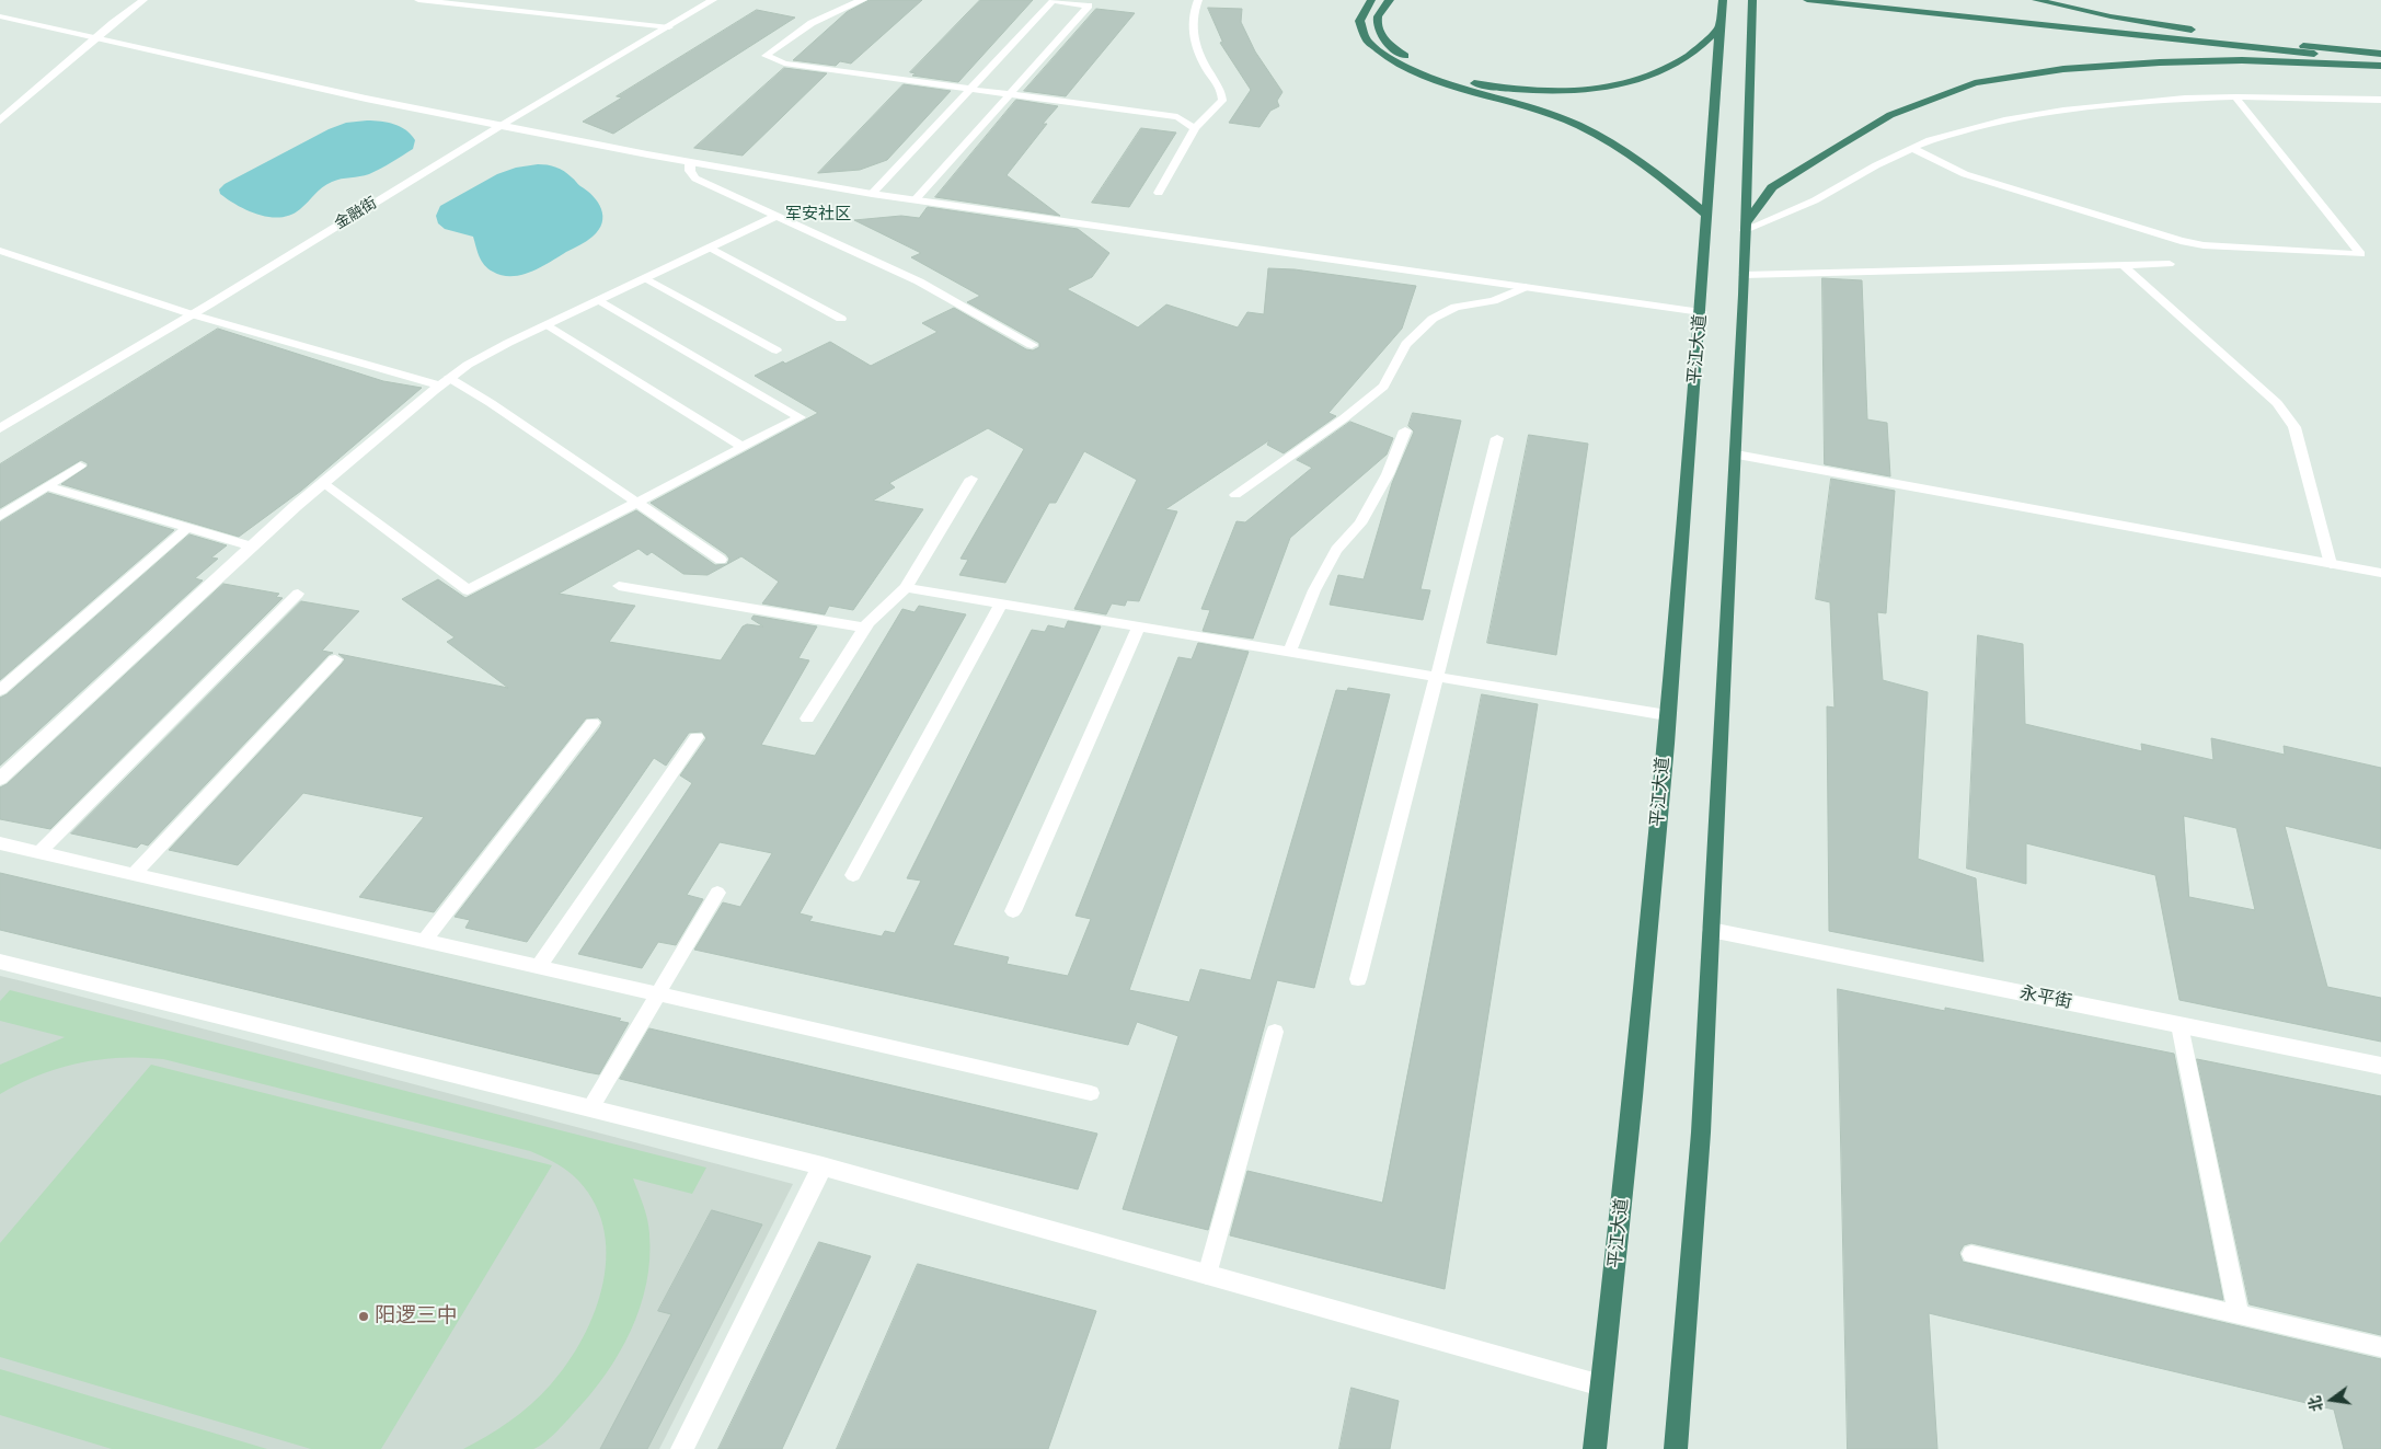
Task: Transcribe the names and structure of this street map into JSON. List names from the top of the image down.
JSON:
{
  "streets": {
    "highway": ["平江大道"],
    "street": ["金融街", "永平街"]
  },
  "districts": ["军安社区"],
  "places": ["阳逻三中"],
  "north": "left"
}
